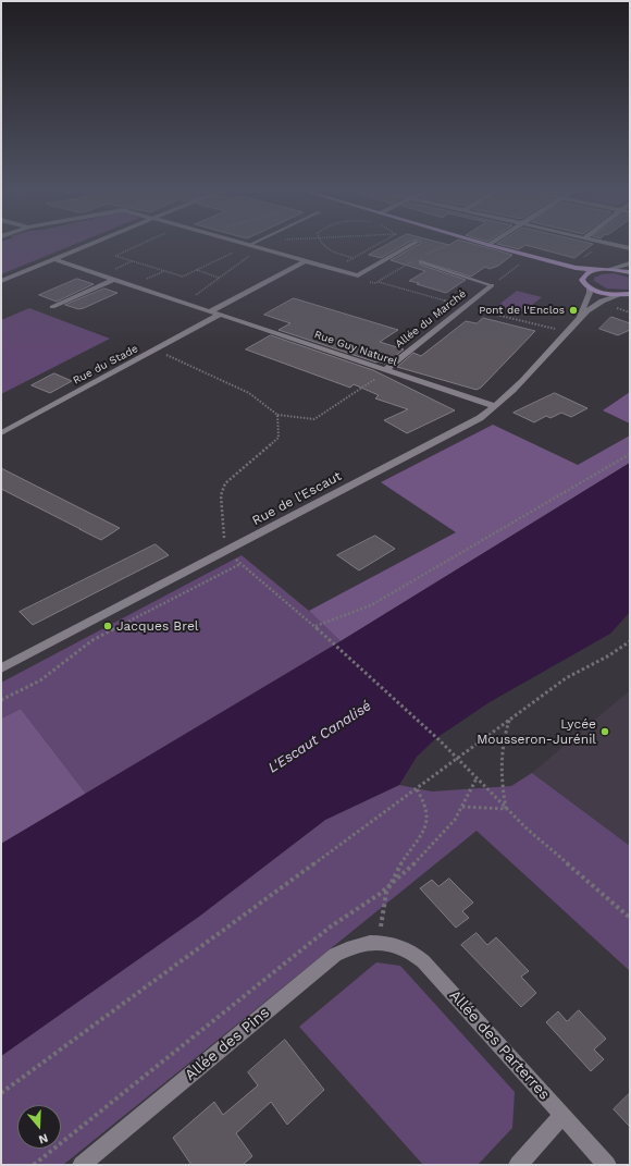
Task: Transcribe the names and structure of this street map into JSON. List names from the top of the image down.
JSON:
{
  "streets": {
    "street": [
      "Allée du Marché",
      "Rue Guy Naturel",
      "Rue du Stade",
      "Rue de l'Escaut",
      "Allée des Pins",
      "Allée des Parterres"
    ]
  },
  "crossings": [
    ["Allée du Marché", "Rue Guy Naturel"],
    ["Rue Guy Naturel", "Rue du Stade"],
    ["Rue Guy Naturel", "Rue de l'Escaut"],
    ["Allée des Pins", "Allée des Parterres"]
  ],
  "water": ["L'Escaut Canalisé"],
  "places": ["Pont de l'Enclos", "Jacques Brel", "Lycée Mousseron-Jurénil"],
  "north": "bottom"
}
